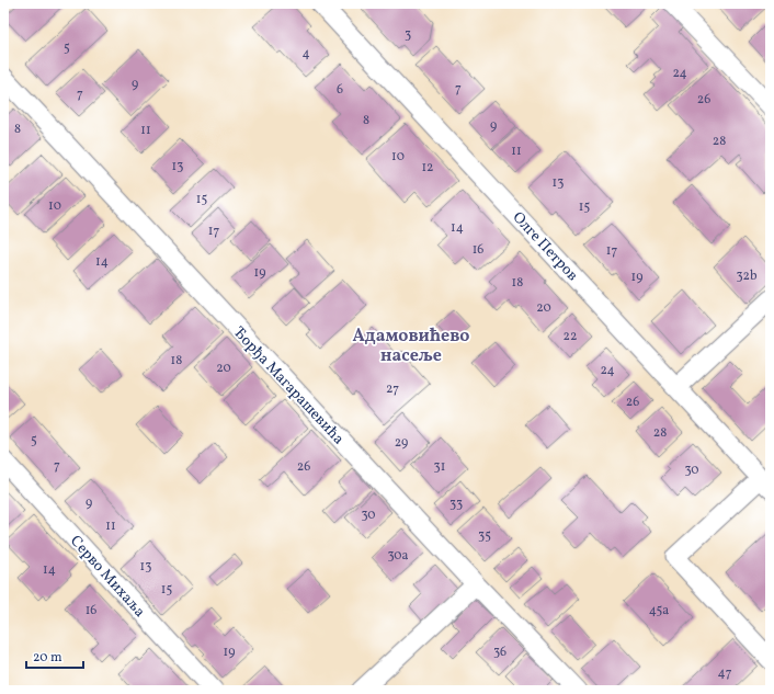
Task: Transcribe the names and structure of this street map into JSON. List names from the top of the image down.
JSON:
{
  "streets": {
    "street": ["Олге Петров", "Ђорђа Магарашевића", "Серво Михаља"]
  },
  "districts": ["Адамовићево насеље"],
  "house_numbers": [
    "3",
    "5",
    "4",
    "24",
    "9",
    "7",
    "6",
    "7",
    "26",
    "8",
    "9",
    "8",
    "11",
    "28",
    "11",
    "10",
    "13",
    "12",
    "13",
    "15",
    "10",
    "15",
    "14",
    "17",
    "16",
    "17",
    "14",
    "19",
    "32b",
    "19",
    "18",
    "20",
    "22",
    "18",
    "20",
    "24",
    "27",
    "26",
    "28",
    "5",
    "29",
    "7",
    "26",
    "31",
    "30",
    "9",
    "33",
    "30",
    "11",
    "35",
    "30a",
    "13",
    "14",
    "15",
    "16",
    "45a",
    "19",
    "36",
    "47"
  ],
  "scale_bar": "20 m"
}
